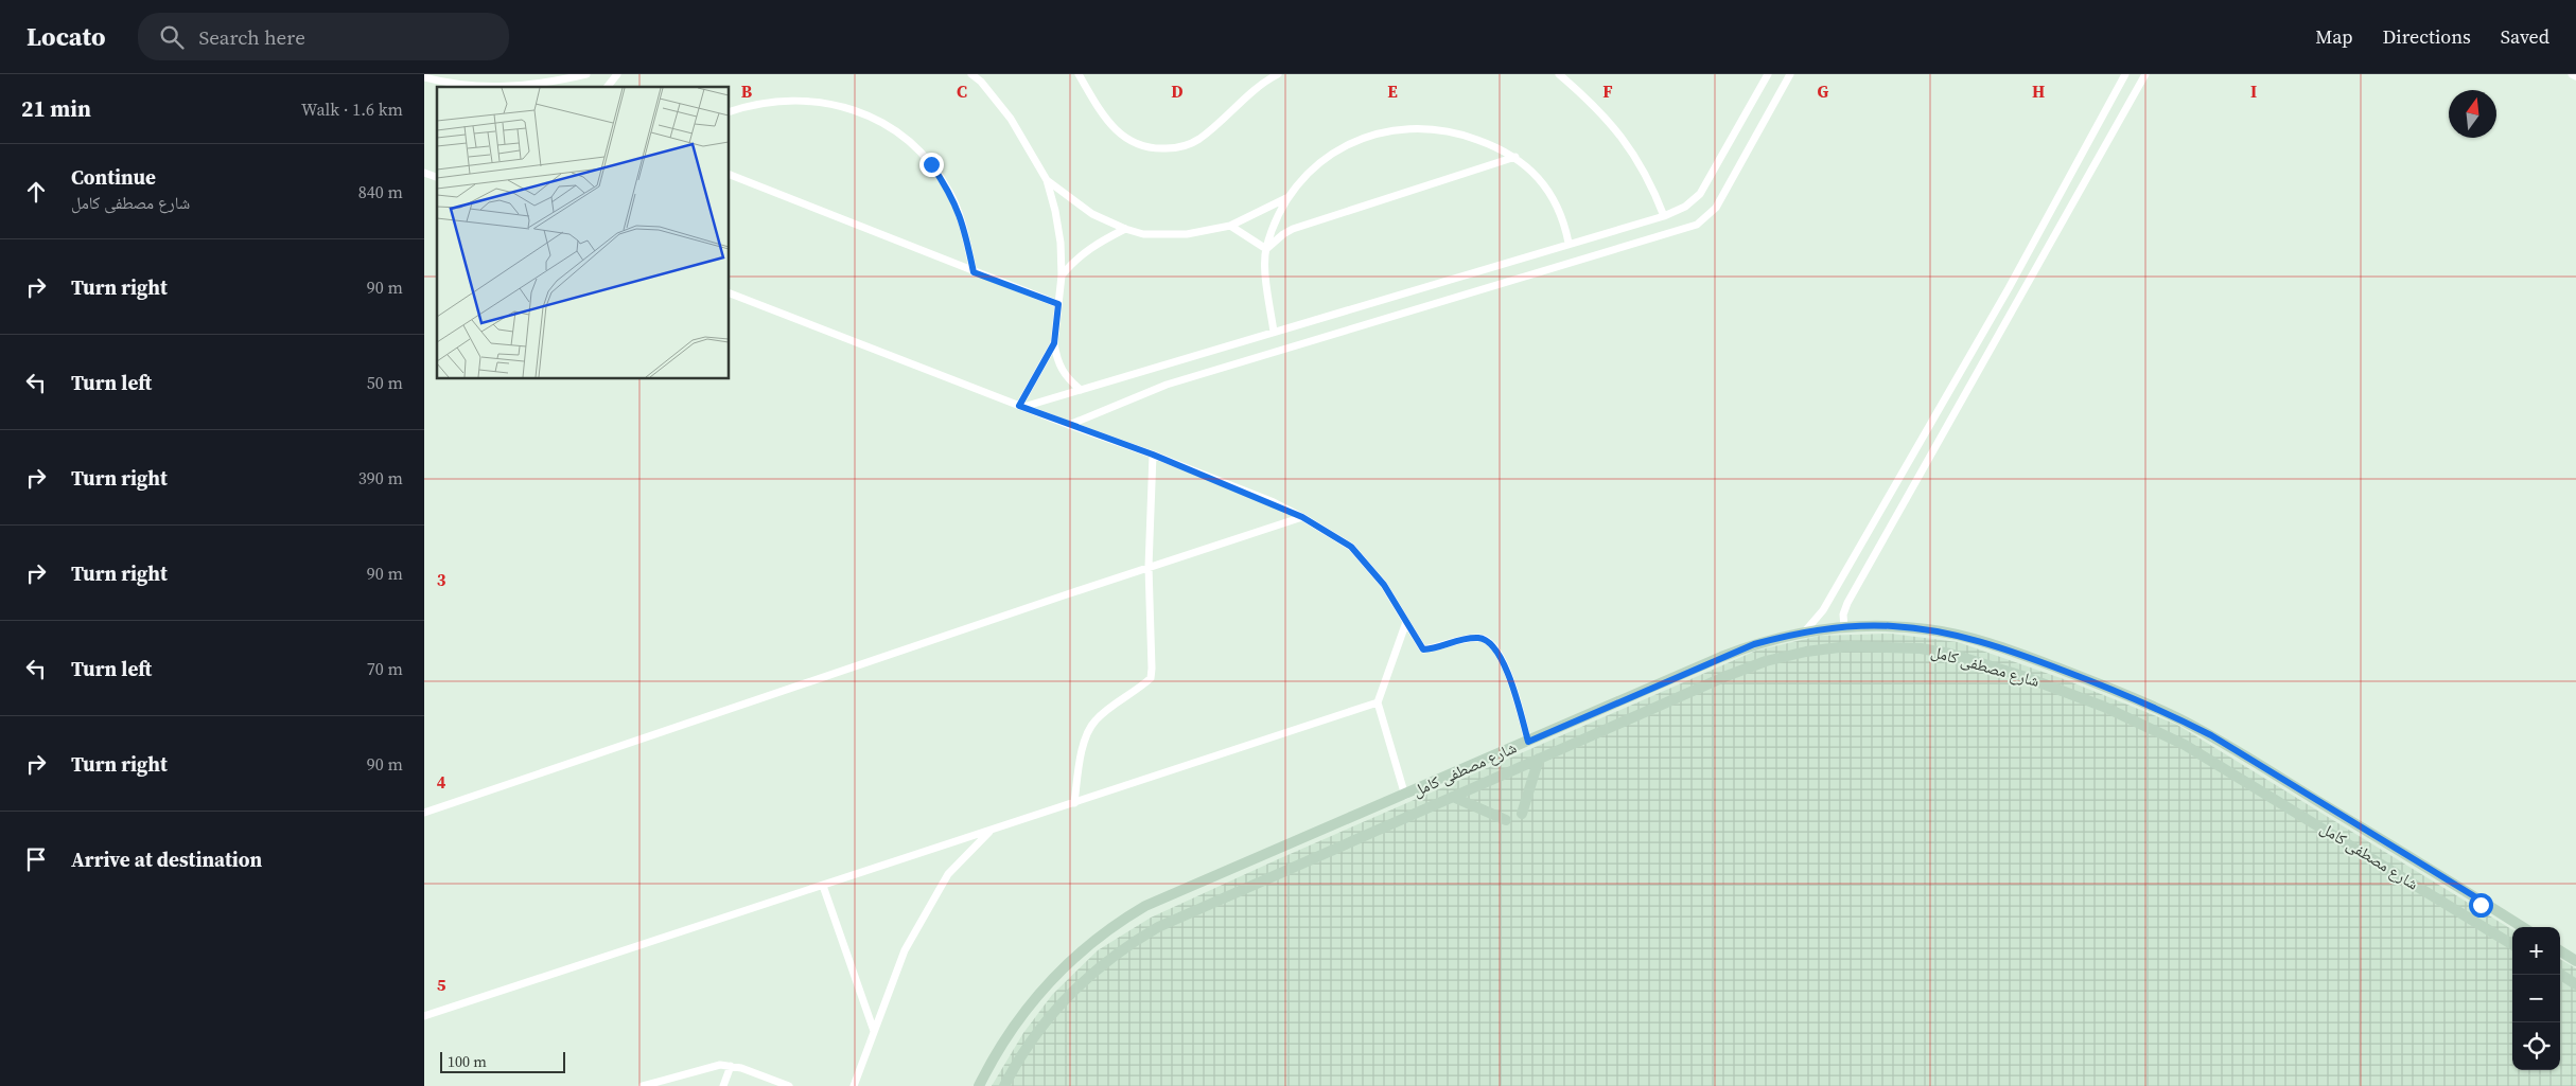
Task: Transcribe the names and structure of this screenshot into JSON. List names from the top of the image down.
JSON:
{
  "streets": {
    "street": ["شارع مصطفى كامل"]
  },
  "scale_bar": "100 m",
  "north": "top",
  "page": {
    "header": "Locato",
    "search": "Search here",
    "nav": ["Map", "Directions", "Saved"],
    "heading": ["21 min", "Walk · 1.6 km"],
    "list": [
      ["Continue", "شارع مصطفى كامل", "840 m"],
      ["Turn right", "90 m"],
      ["Turn left", "50 m"],
      ["Turn right", "390 m"],
      ["Turn right", "90 m"],
      ["Turn left", "70 m"],
      ["Turn right", "90 m"],
      "Arrive at destination"
    ],
    "map_buttons": ["+", "−"],
    "scale": "100 m"
  },
  "grid": {
    "columns": [
      "B",
      "C",
      "D",
      "E",
      "F",
      "G",
      "H",
      "I"
    ],
    "rows": ["3", "4", "5"]
  }
}
